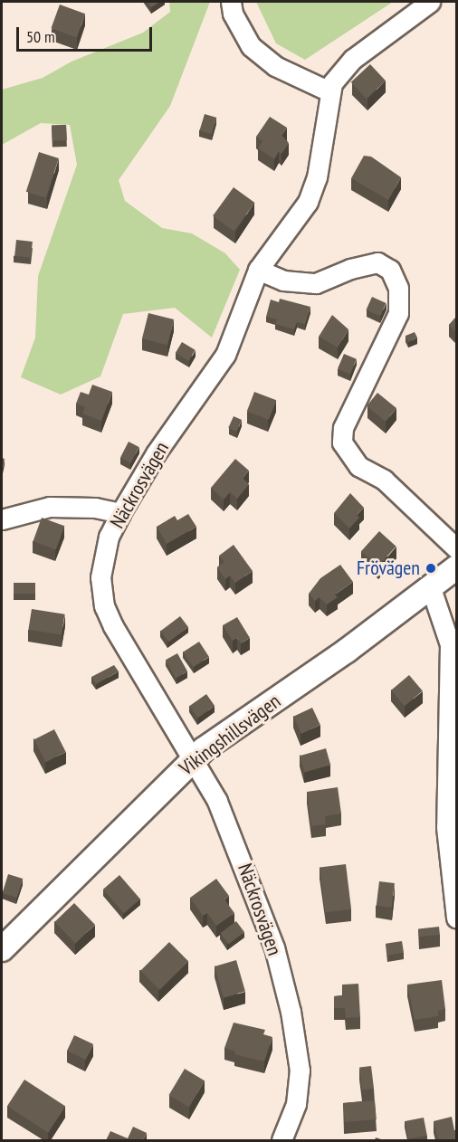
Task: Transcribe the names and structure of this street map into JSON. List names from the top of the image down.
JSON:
{
  "streets": {
    "street": ["Näckrosvägen", "Vikingshillsvägen"]
  },
  "crossings": [
    ["Näckrosvägen", "Vikingshillsvägen"]
  ],
  "places": ["Frövägen"],
  "scale_bar": "50 m"
}
